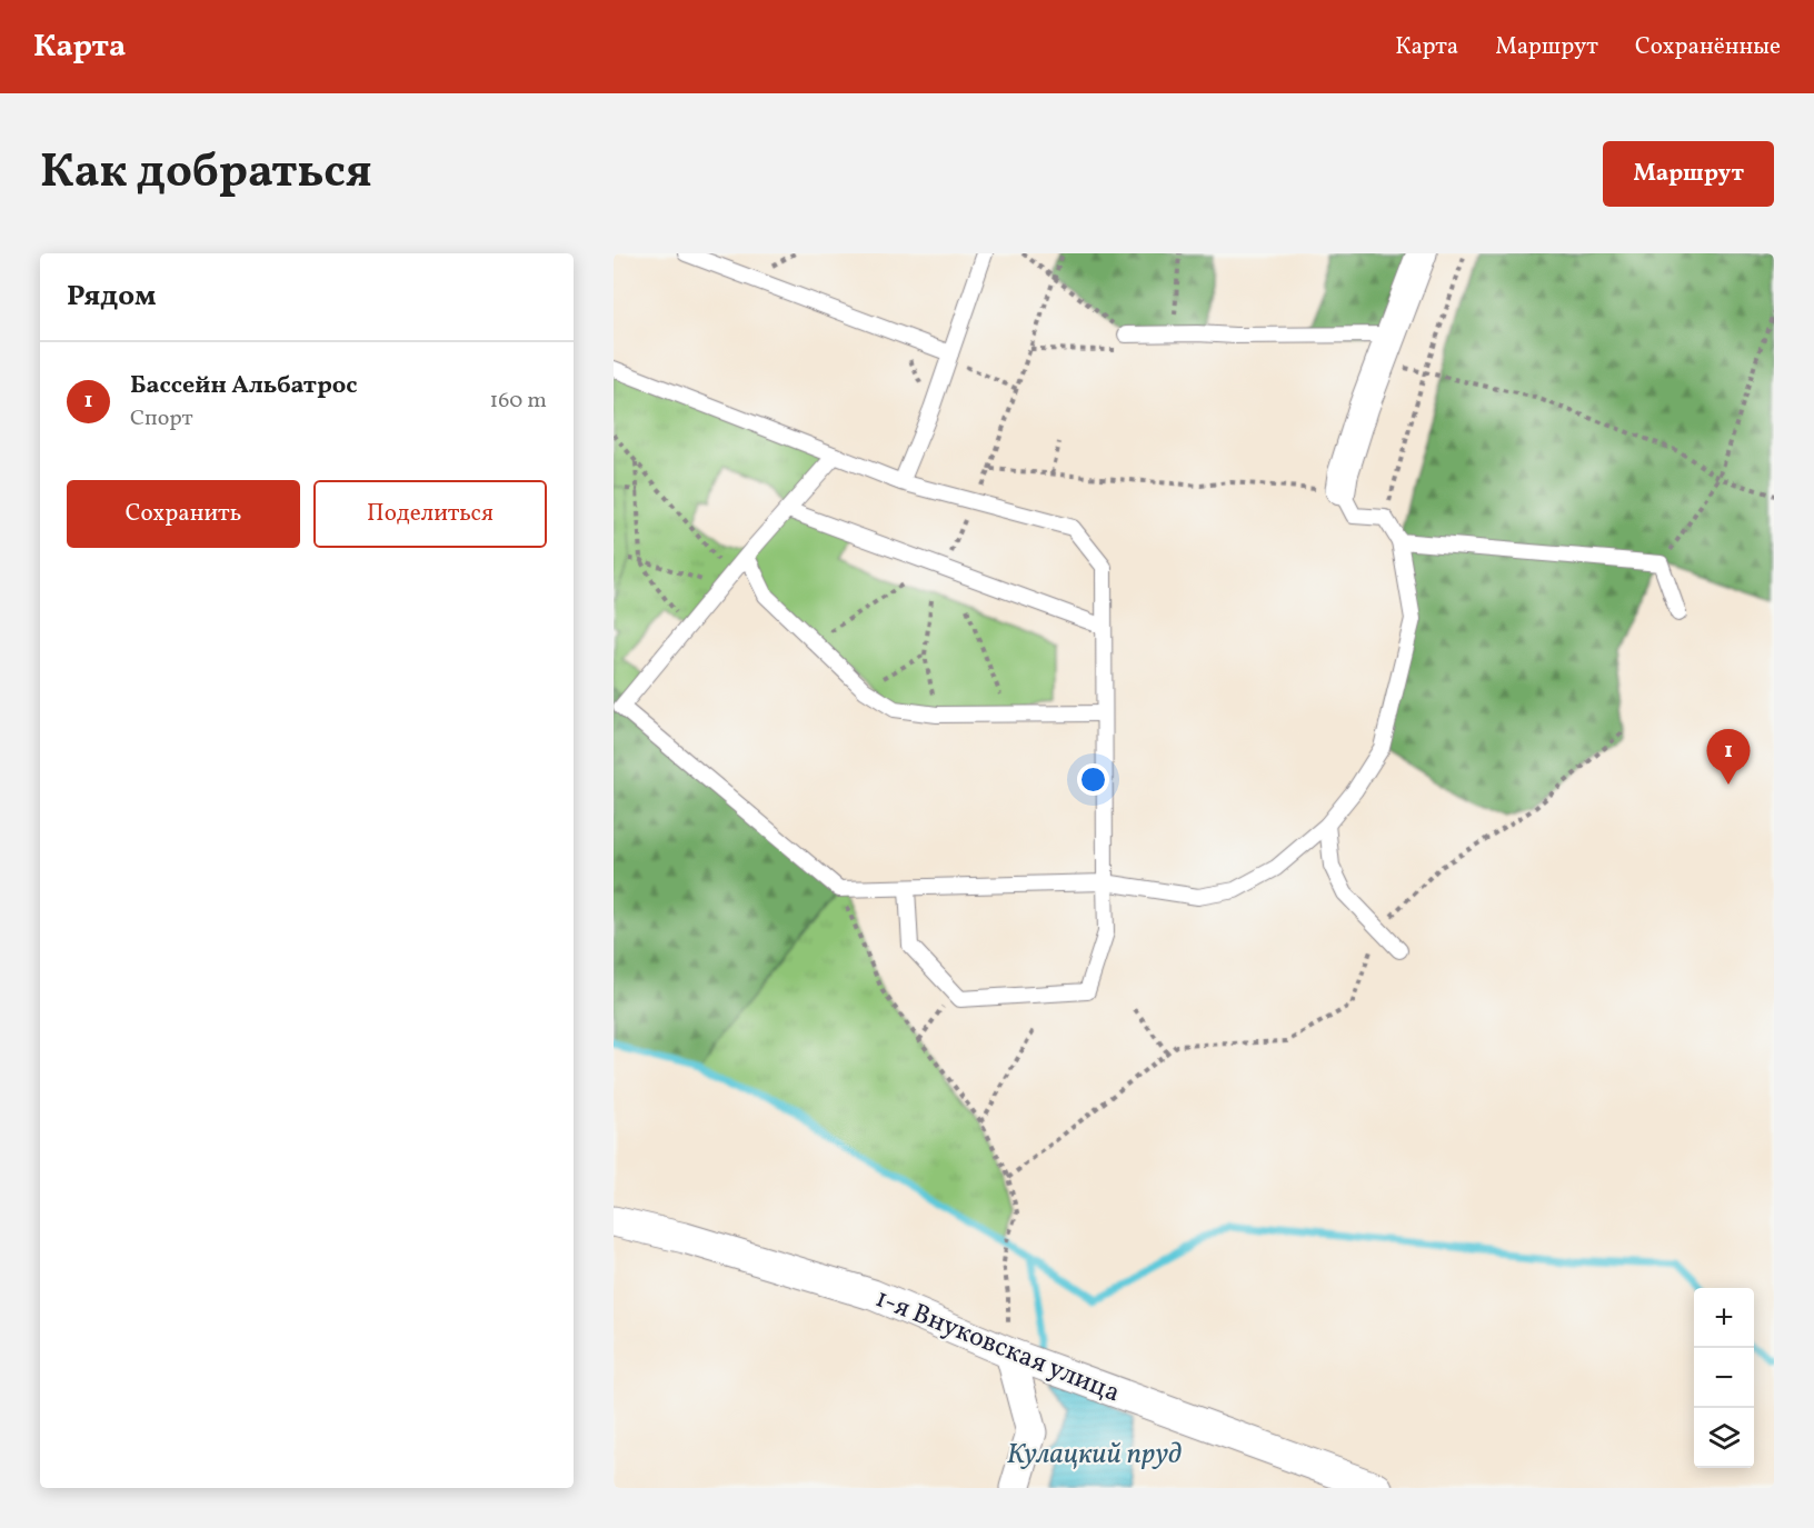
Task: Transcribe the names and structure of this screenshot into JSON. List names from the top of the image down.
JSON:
{
  "streets": {
    "street": ["1-я Внуковская улица"]
  },
  "water": ["Кулацкий пруд"],
  "page": {
    "header": "Карта",
    "nav": ["Карта", "Маршрут", "Сохранённые"],
    "title": "Как добраться",
    "buttons": [
      "Маршрут",
      ["Сохранить", "Поделиться"]
    ],
    "heading": "Рядом",
    "list": [
      {
        "mark": "1",
        "name": "Бассейн Альбатрос",
        "note": "Спорт",
        "value": "160 m"
      }
    ],
    "pins": "1",
    "map_buttons": ["+", "−"]
  }
}
